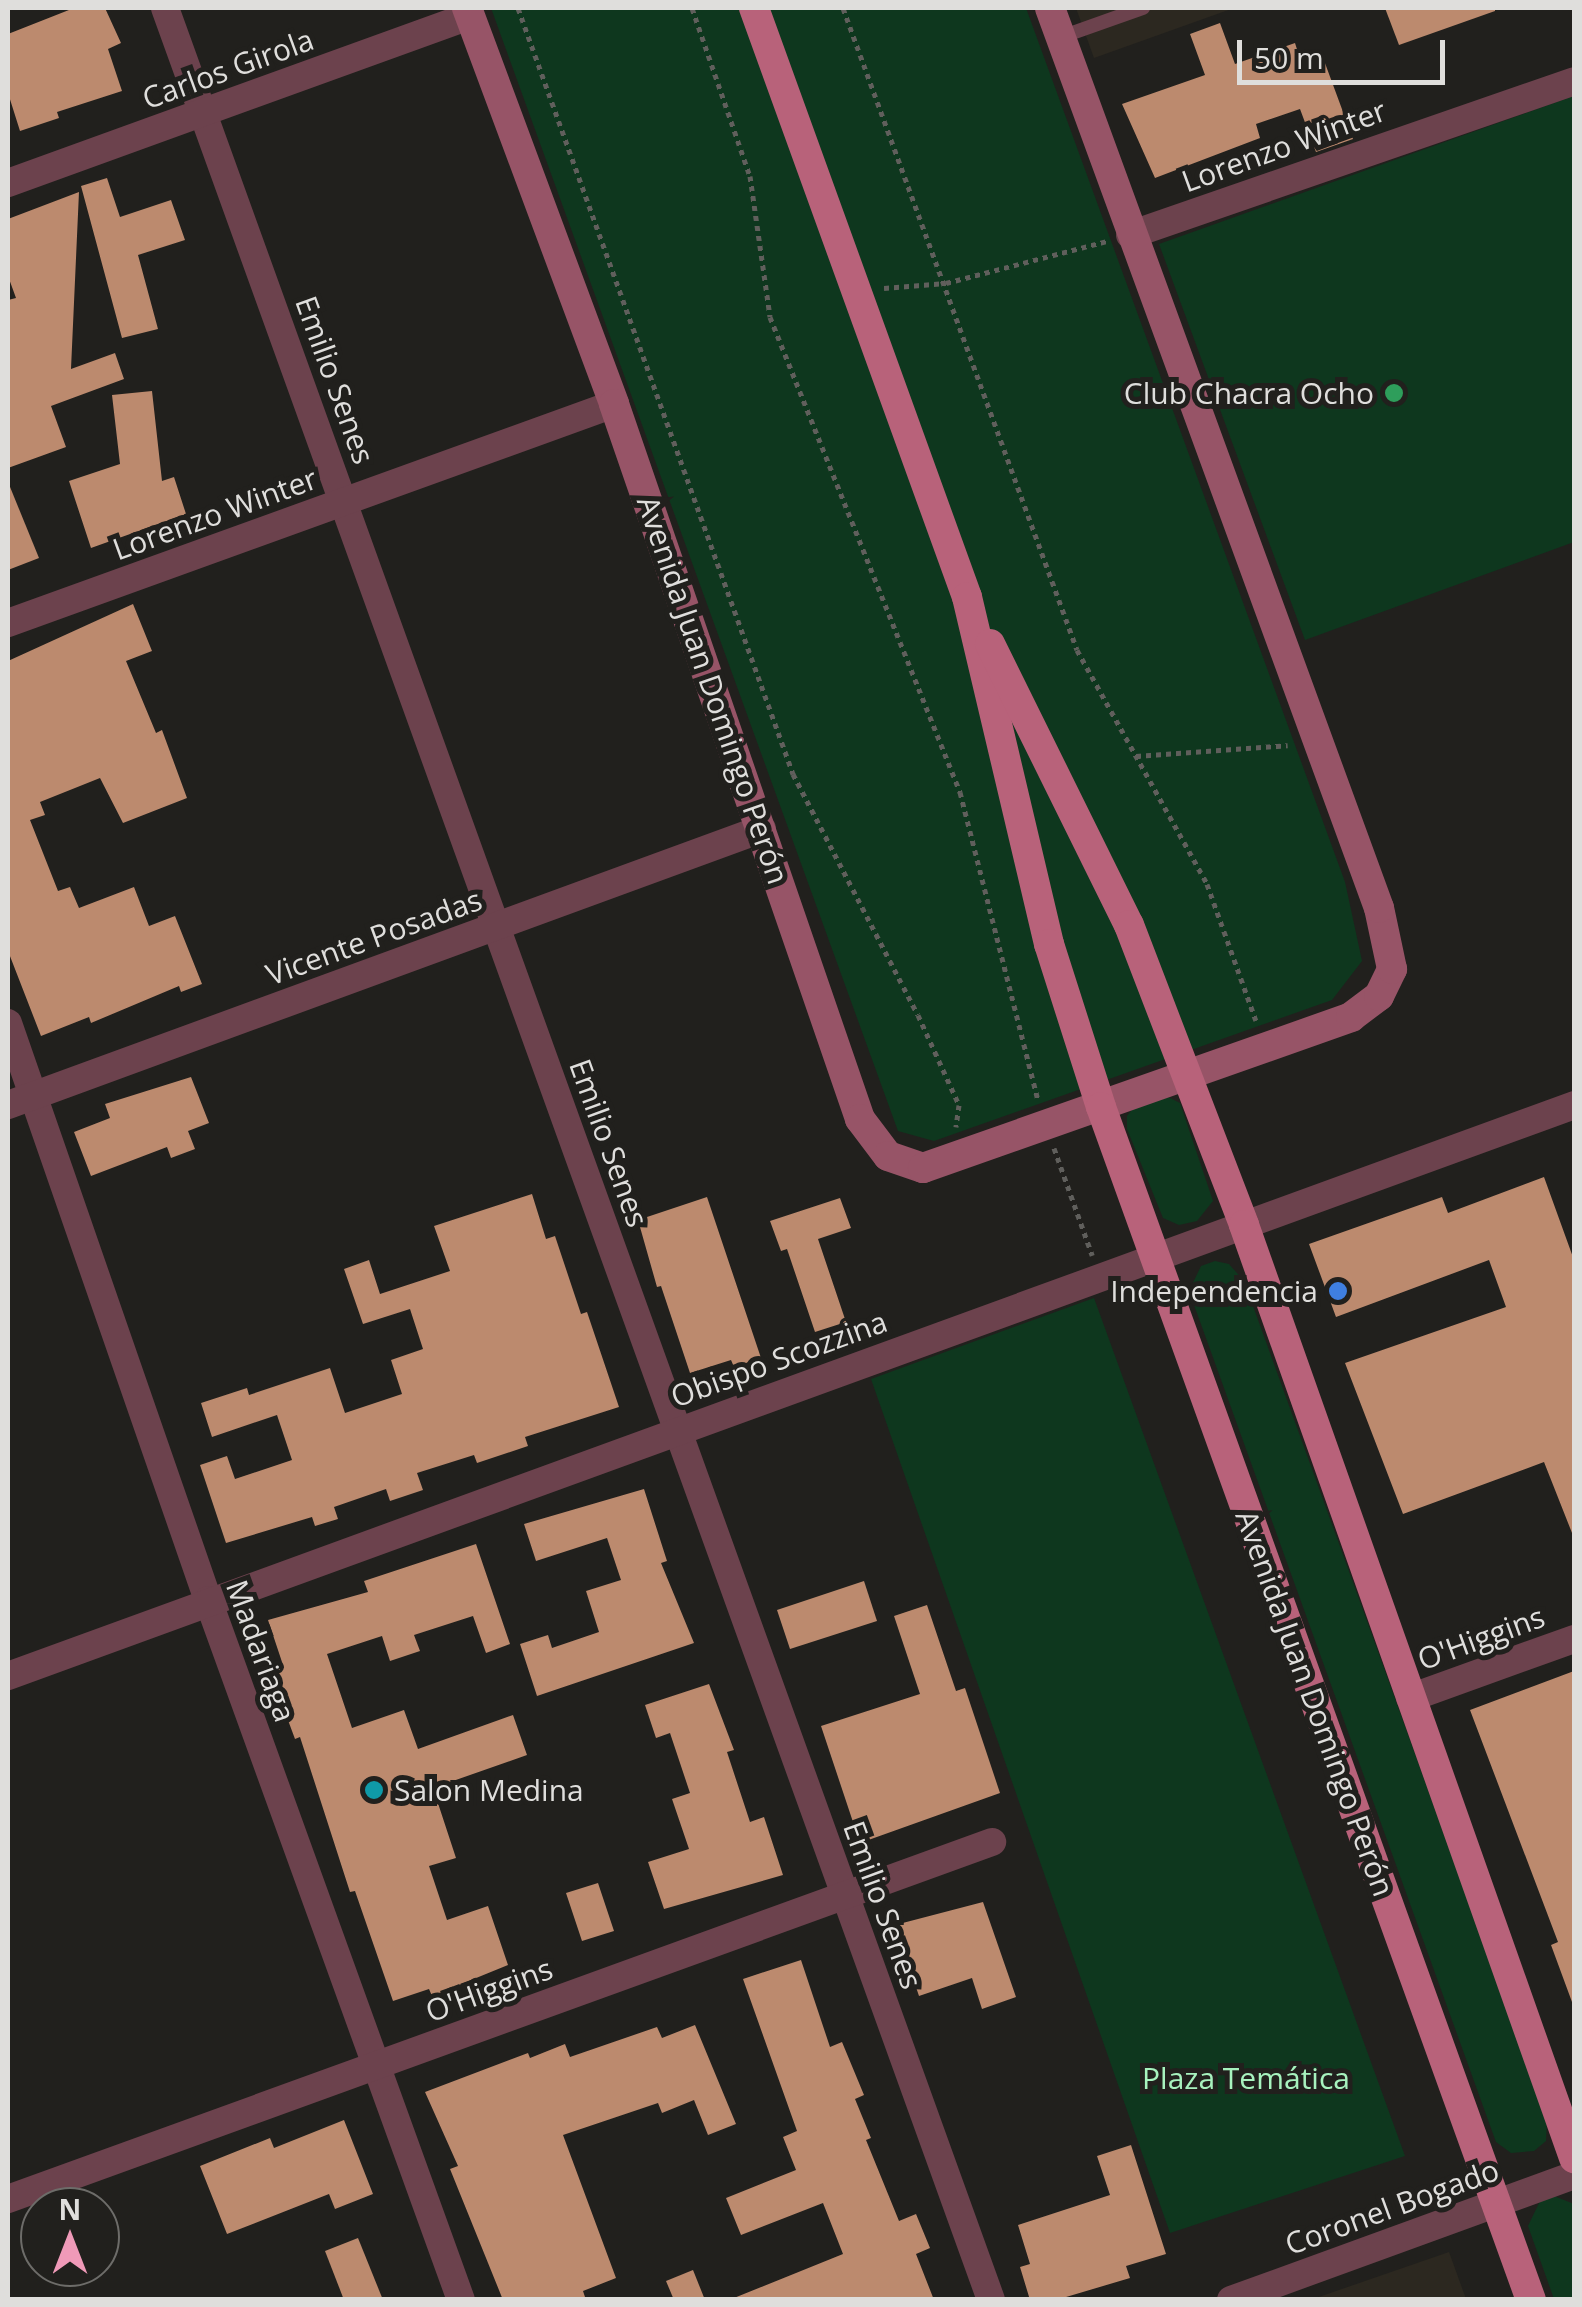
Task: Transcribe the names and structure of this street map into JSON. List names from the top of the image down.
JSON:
{
  "streets": {
    "main road": ["Avenida Juan Domingo Perón"],
    "street": [
      "Carlos Girola",
      "Lorenzo Winter",
      "Emilio Senes",
      "Vicente Posadas",
      "Obispo Scozzina",
      "O'Higgins",
      "Madariaga",
      "Coronel Bogado"
    ]
  },
  "crossings": [
    ["Carlos Girola", "Emilio Senes"],
    ["Carlos Girola", "Avenida Juan Domingo Perón"],
    ["Lorenzo Winter", "Emilio Senes"],
    ["Lorenzo Winter", "Avenida Juan Domingo Perón"],
    ["Emilio Senes", "Vicente Posadas"],
    ["Emilio Senes", "Obispo Scozzina"],
    ["Emilio Senes", "O'Higgins"],
    ["Avenida Juan Domingo Perón", "Vicente Posadas"],
    ["Avenida Juan Domingo Perón", "Obispo Scozzina"],
    ["Avenida Juan Domingo Perón", "O'Higgins"],
    ["Avenida Juan Domingo Perón", "Coronel Bogado"],
    ["Vicente Posadas", "Madariaga"],
    ["Obispo Scozzina", "Madariaga"],
    ["O'Higgins", "Madariaga"]
  ],
  "parks": ["Plaza Temática"],
  "places": ["Club Chacra Ocho", "Independencia", "Salon Medina"],
  "scale_bar": "50 m",
  "north": "top"
}
